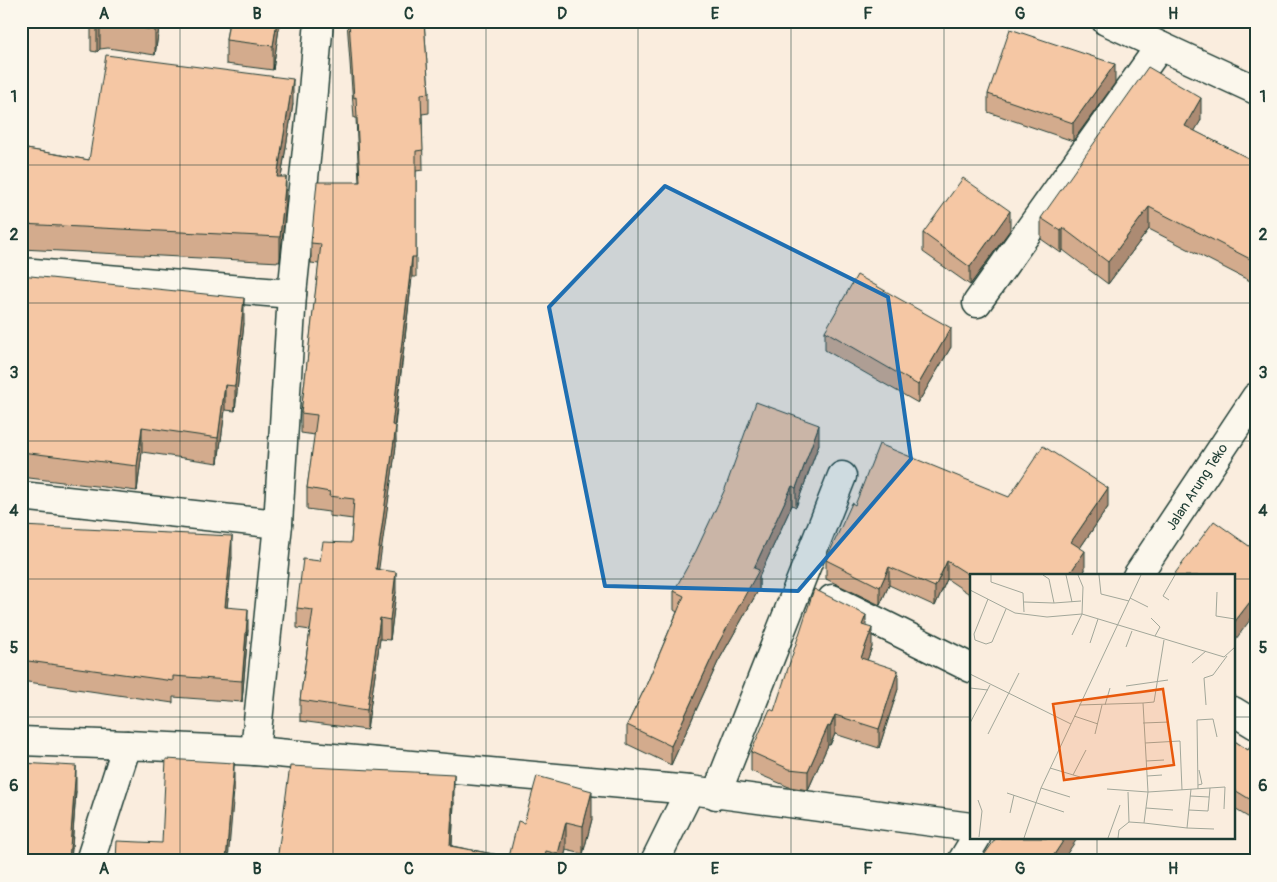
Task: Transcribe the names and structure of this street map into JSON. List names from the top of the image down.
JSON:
{
  "streets": {
    "street": ["Jalan Arung Teko"]
  },
  "grid": {
    "columns": [
      "A",
      "B",
      "C",
      "D",
      "E",
      "F",
      "G",
      "H"
    ],
    "rows": [
      "1",
      "2",
      "3",
      "4",
      "5",
      "6"
    ]
  }
}
